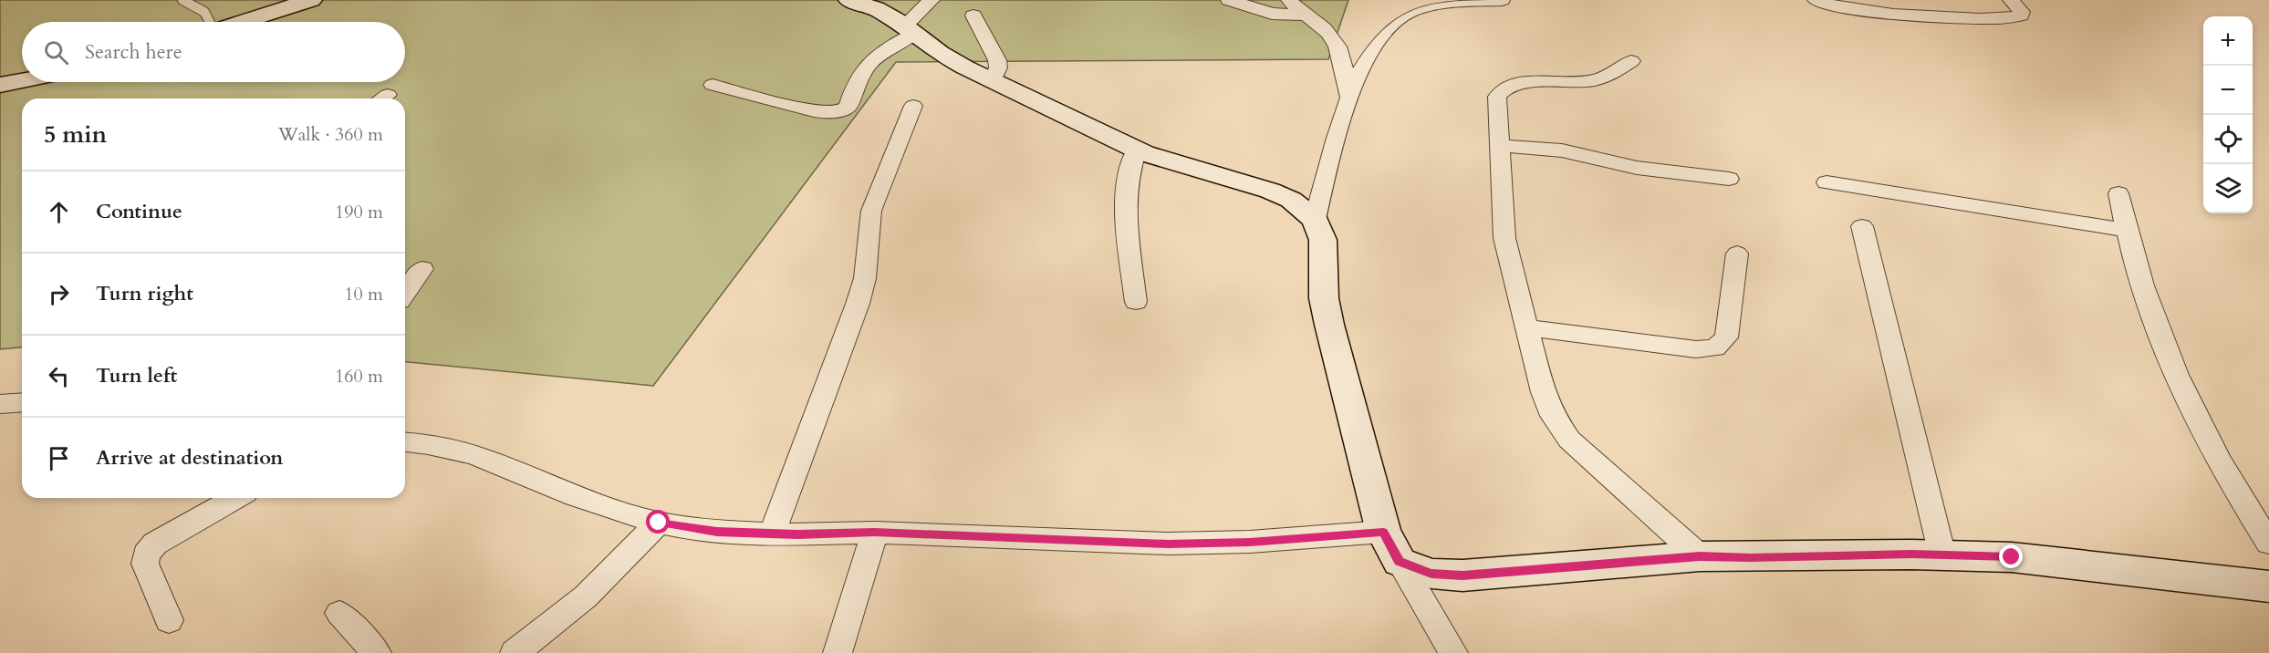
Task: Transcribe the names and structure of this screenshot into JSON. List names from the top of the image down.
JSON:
{
  "page": {
    "map_buttons": ["+", "−"],
    "search": "Search here",
    "heading": ["5 min", "Walk · 360 m"],
    "list": [
      ["Continue", "190 m"],
      ["Turn right", "10 m"],
      ["Turn left", "160 m"],
      "Arrive at destination"
    ]
  }
}
